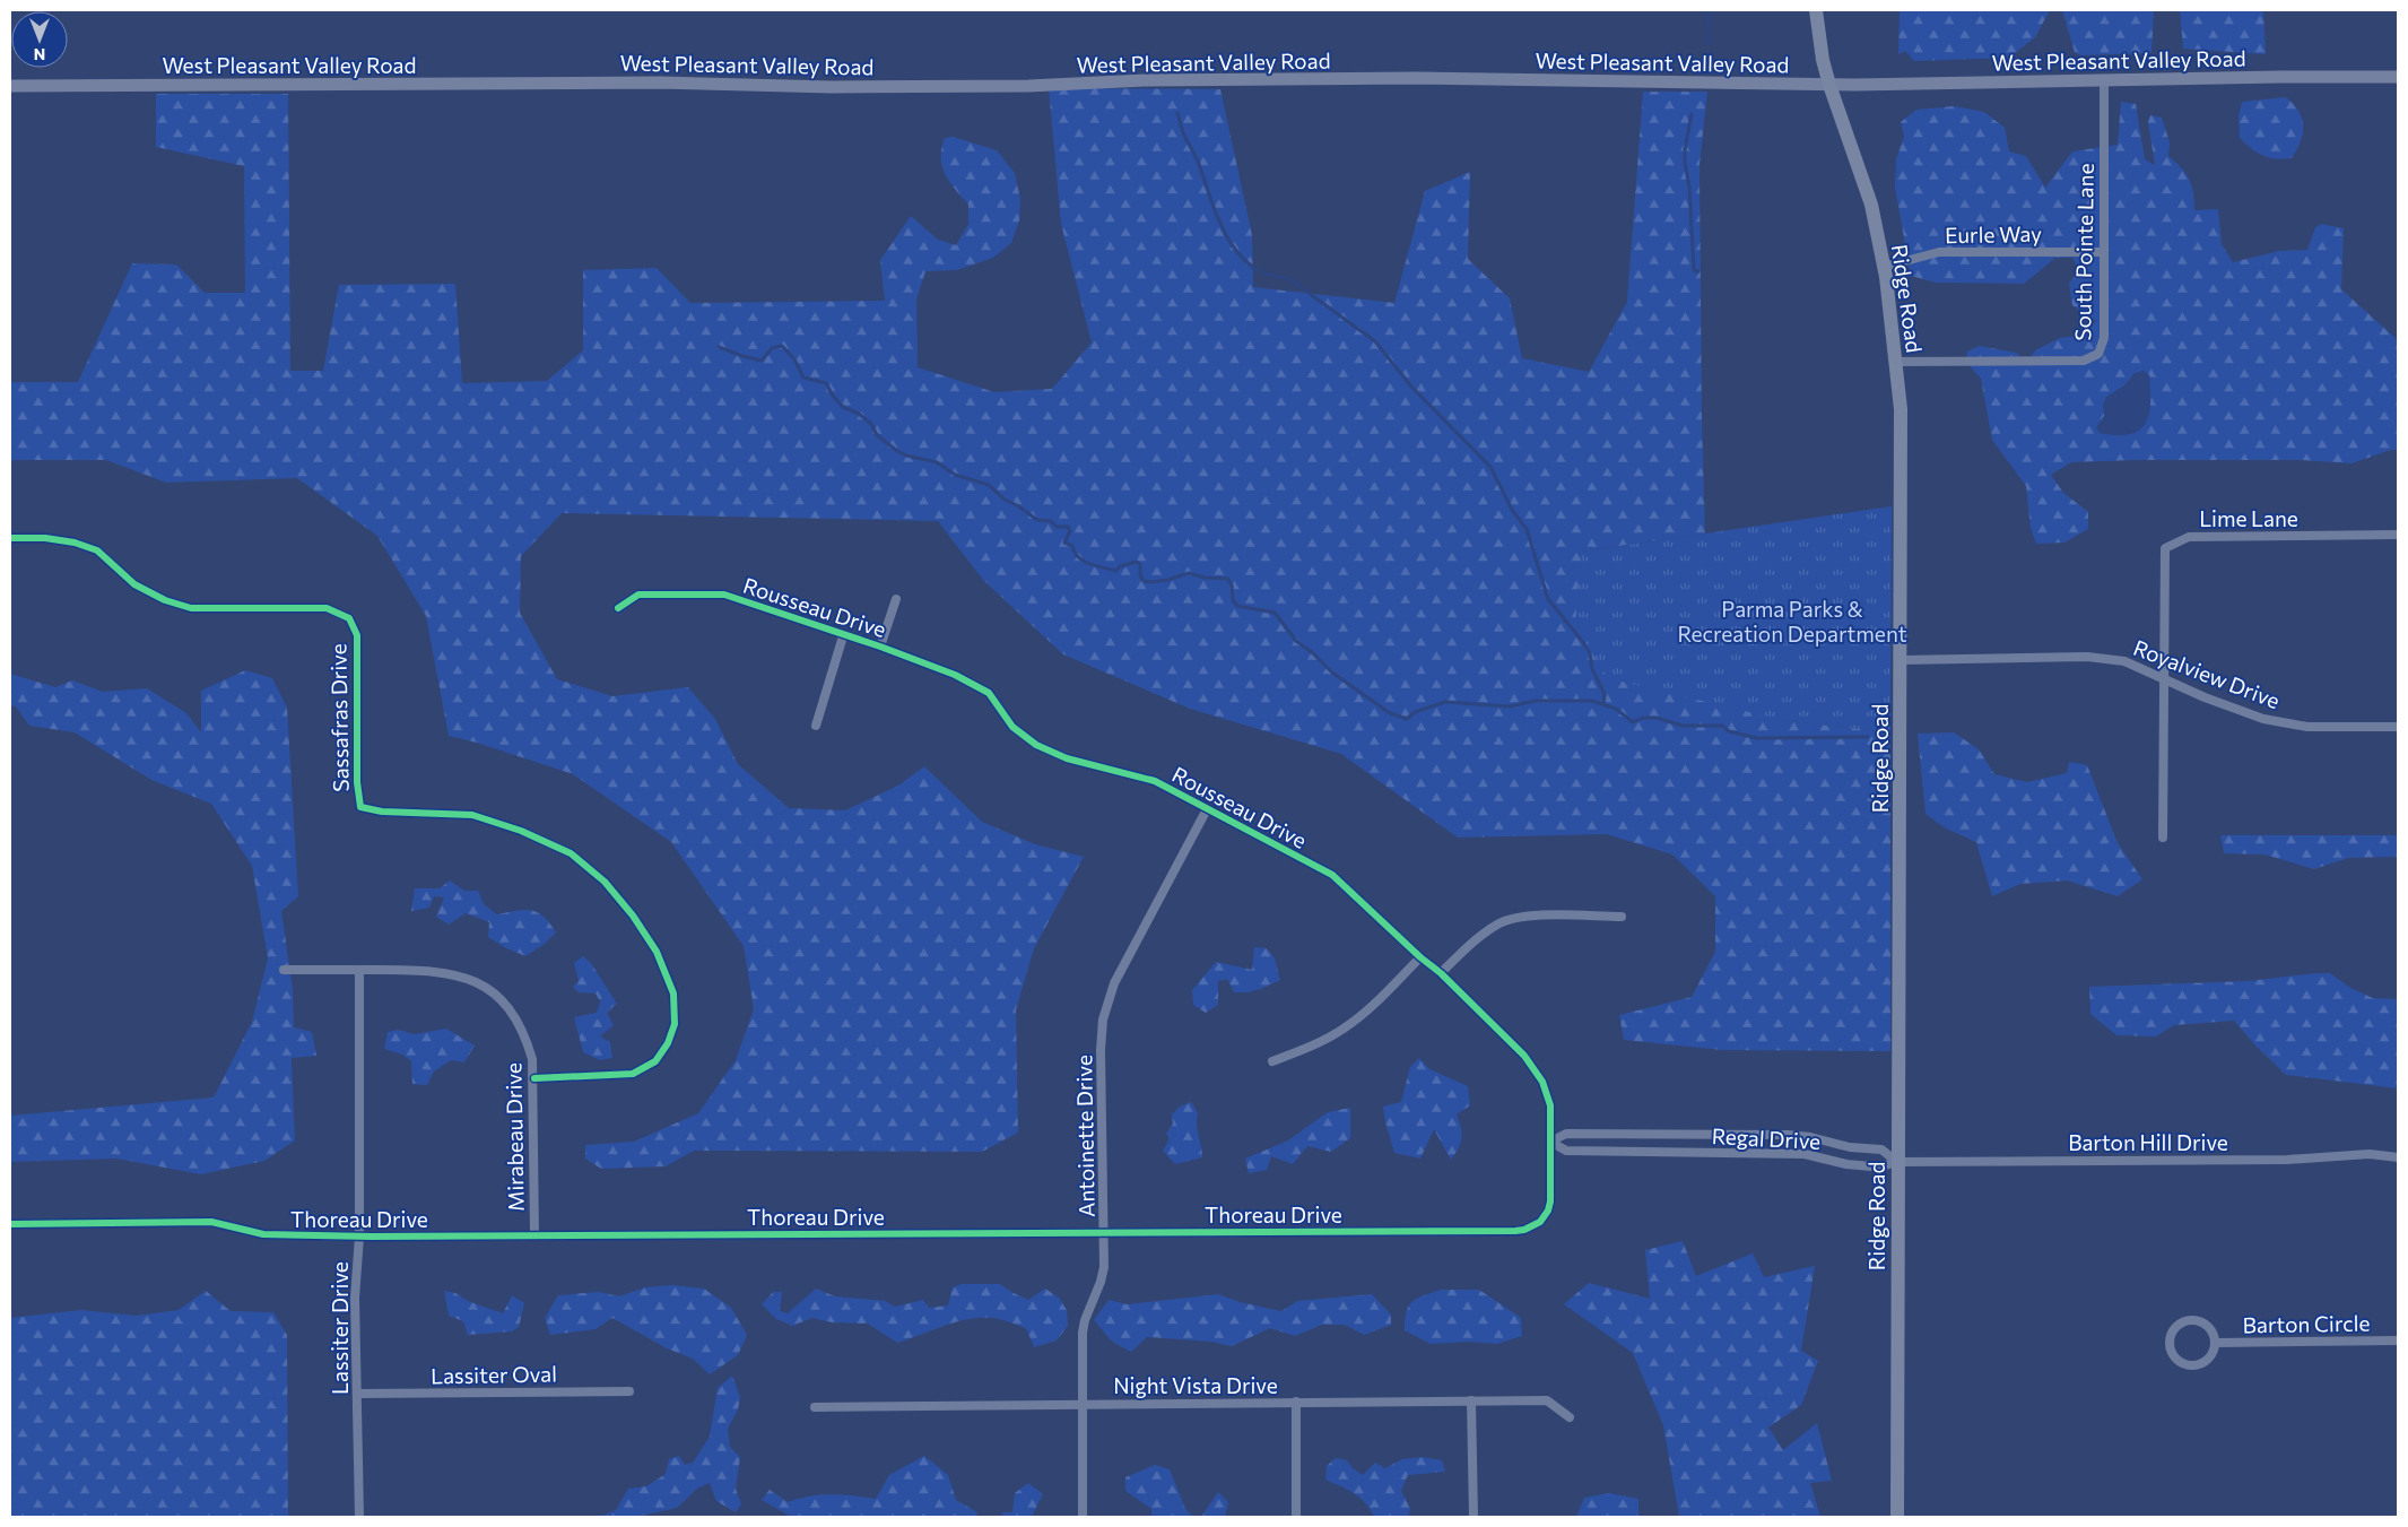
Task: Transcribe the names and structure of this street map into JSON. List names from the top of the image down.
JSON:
{
  "streets": {
    "main road": ["West Pleasant Valley Road", "Ridge Road"],
    "street": [
      "Eurle Way",
      "South Pointe Lane",
      "Lime Lane",
      "Rousseau Drive",
      "Royalview Drive",
      "Sassafras Drive",
      "Antoinette Drive",
      "Mirabeau Drive",
      "Regal Drive",
      "Barton Hill Drive",
      "Thoreau Drive",
      "Barton Circle",
      "Lassiter Drive",
      "Lassiter Oval",
      "Night Vista Drive"
    ]
  },
  "crossings": [
    ["West Pleasant Valley Road", "South Pointe Lane"],
    ["West Pleasant Valley Road", "Ridge Road"],
    ["Eurle Way", "South Pointe Lane"],
    ["Eurle Way", "Ridge Road"],
    ["South Pointe Lane", "Ridge Road"],
    ["Ridge Road", "Royalview Drive"],
    ["Ridge Road", "Regal Drive"],
    ["Ridge Road", "Barton Hill Drive"],
    ["Lime Lane", "Royalview Drive"],
    ["Rousseau Drive", "Antoinette Drive"],
    ["Rousseau Drive", "Regal Drive"],
    ["Rousseau Drive", "Thoreau Drive"],
    ["Sassafras Drive", "Mirabeau Drive"],
    ["Antoinette Drive", "Thoreau Drive"],
    ["Antoinette Drive", "Night Vista Drive"],
    ["Mirabeau Drive", "Thoreau Drive"],
    ["Mirabeau Drive", "Lassiter Drive"],
    ["Regal Drive", "Barton Hill Drive"],
    ["Regal Drive", "Thoreau Drive"],
    ["Thoreau Drive", "Lassiter Drive"],
    ["Lassiter Drive", "Lassiter Oval"]
  ],
  "parks": ["Parma Parks & Recreation Department"],
  "north": "bottom"
}
